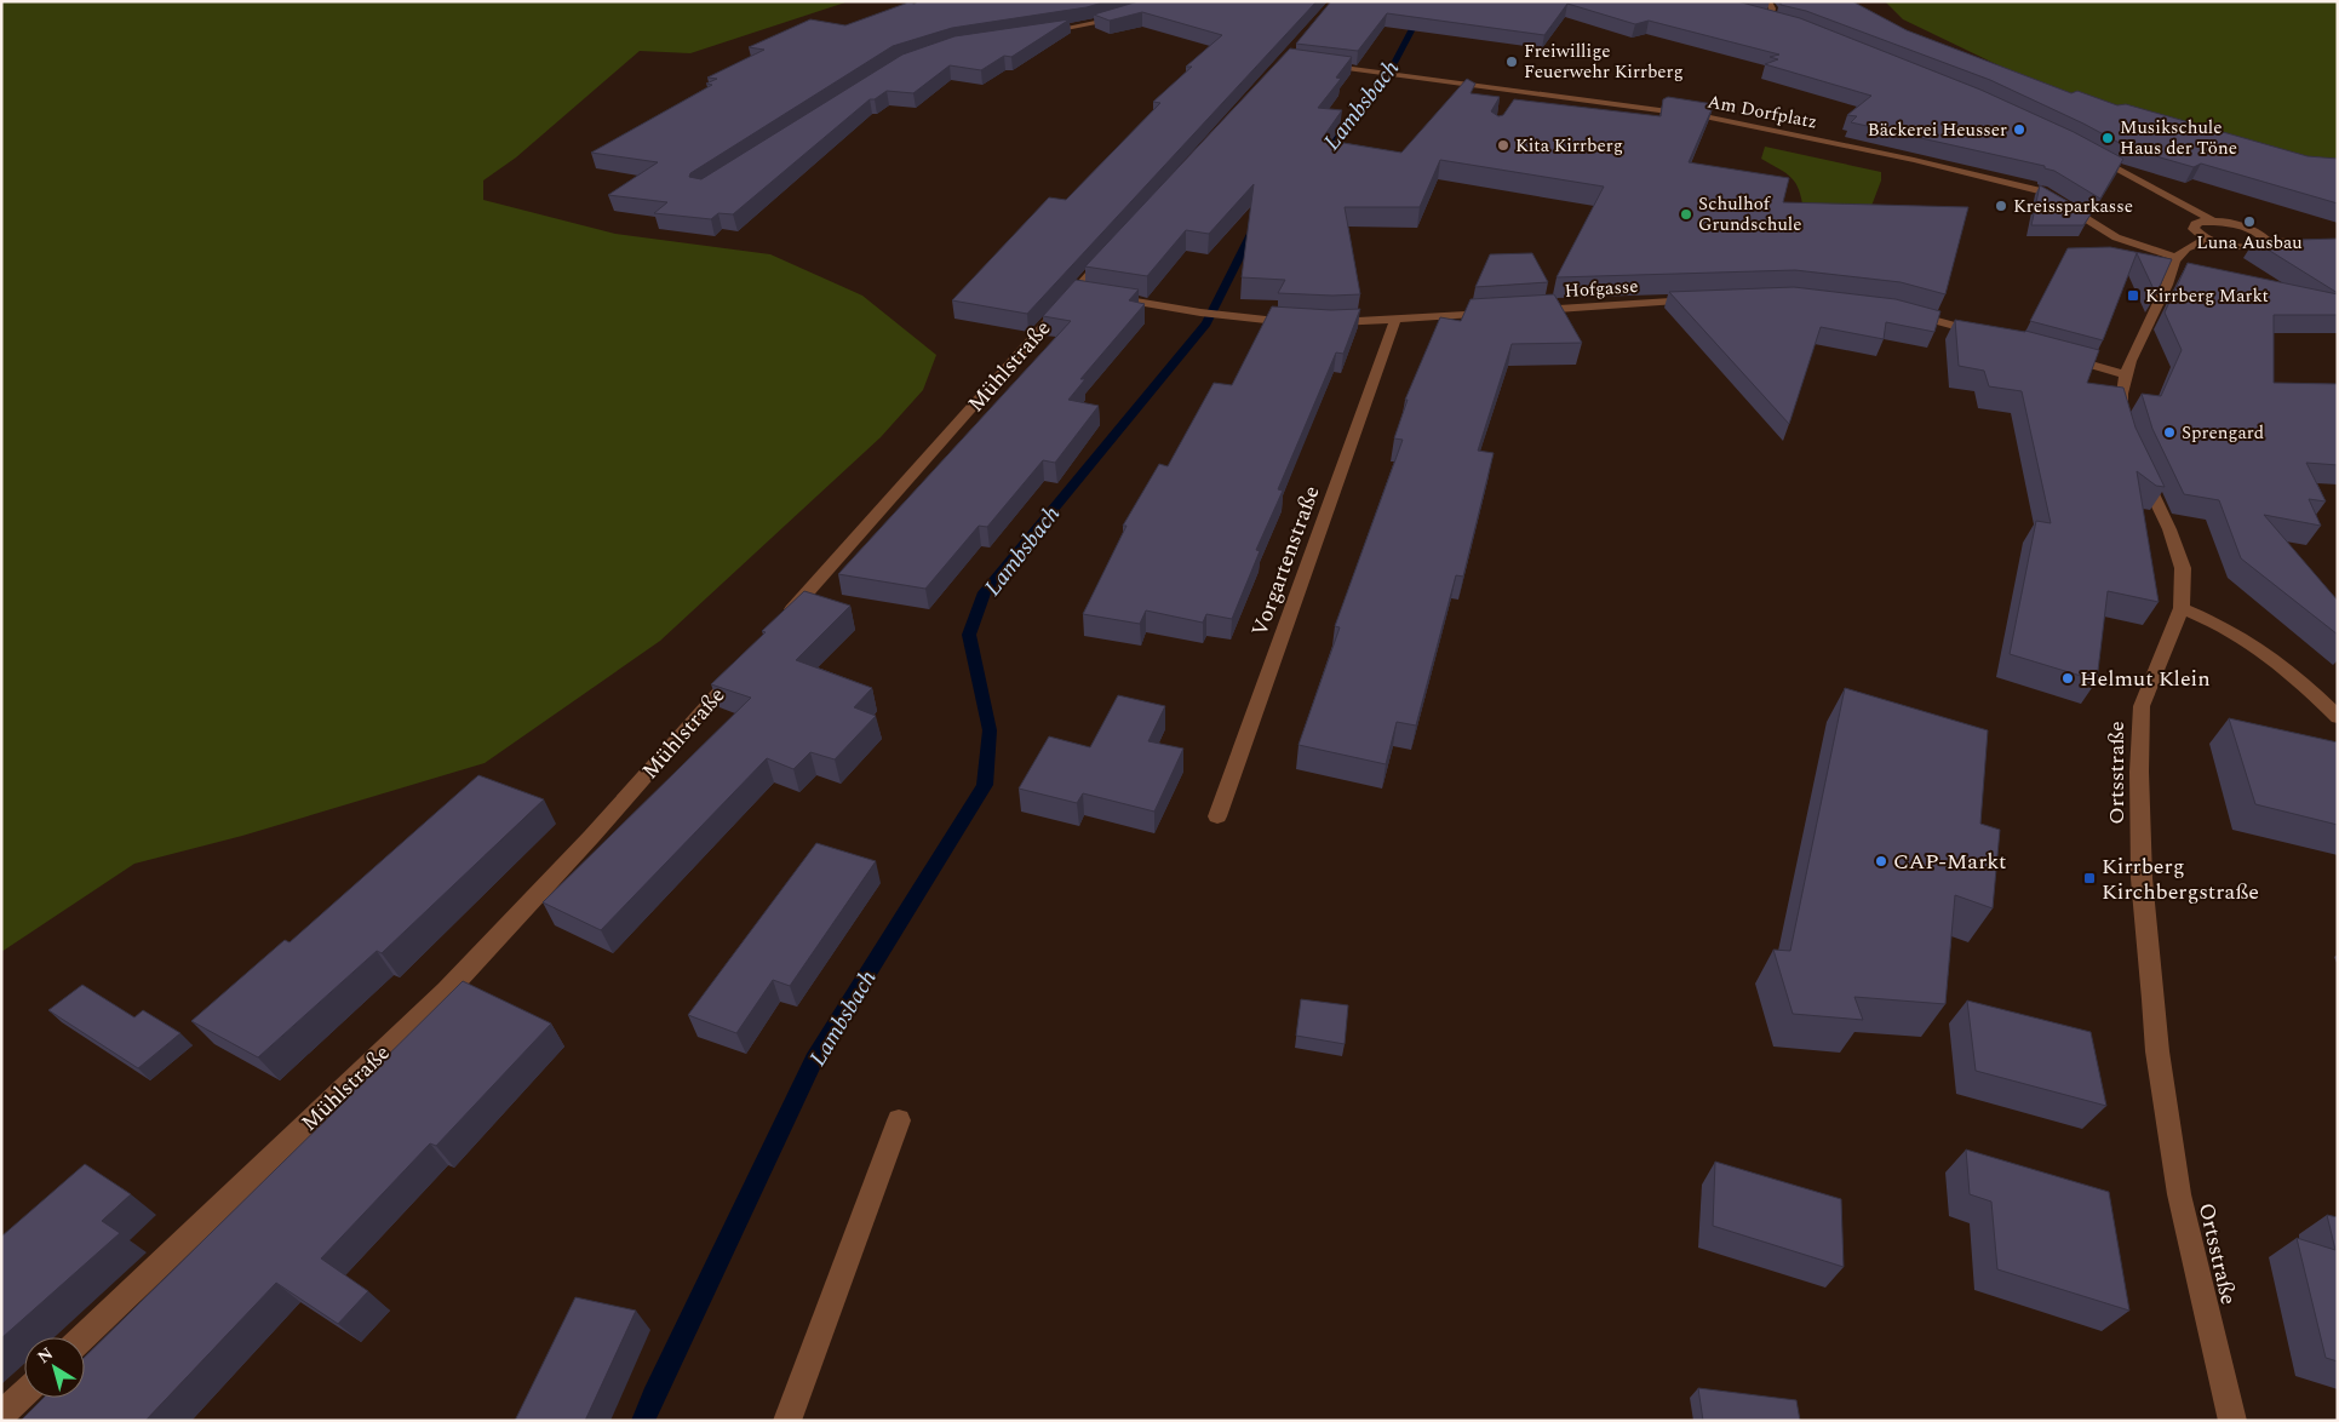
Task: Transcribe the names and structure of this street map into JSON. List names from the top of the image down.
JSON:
{
  "streets": {
    "street": [
      "Am Dorfplatz",
      "Hofgasse",
      "Mühlstraße",
      "Vorgartenstraße",
      "Ortsstraße"
    ]
  },
  "water": ["Lambsbach"],
  "places": {
    "other": [
      "Freiwillige Feuerwehr Kirrberg",
      "Bäckerei Heusser",
      "Musikschule Haus der Töne",
      "Kita Kirrberg",
      "Kreissparkasse",
      "Schulhof Grundschule",
      "Luna Ausbau",
      "Sprengard",
      "Helmut Klein",
      "CAP-Markt"
    ],
    "transit": ["Kirrberg Markt", "Kirrberg Kirchbergstraße"]
  },
  "north": "top left"
}
